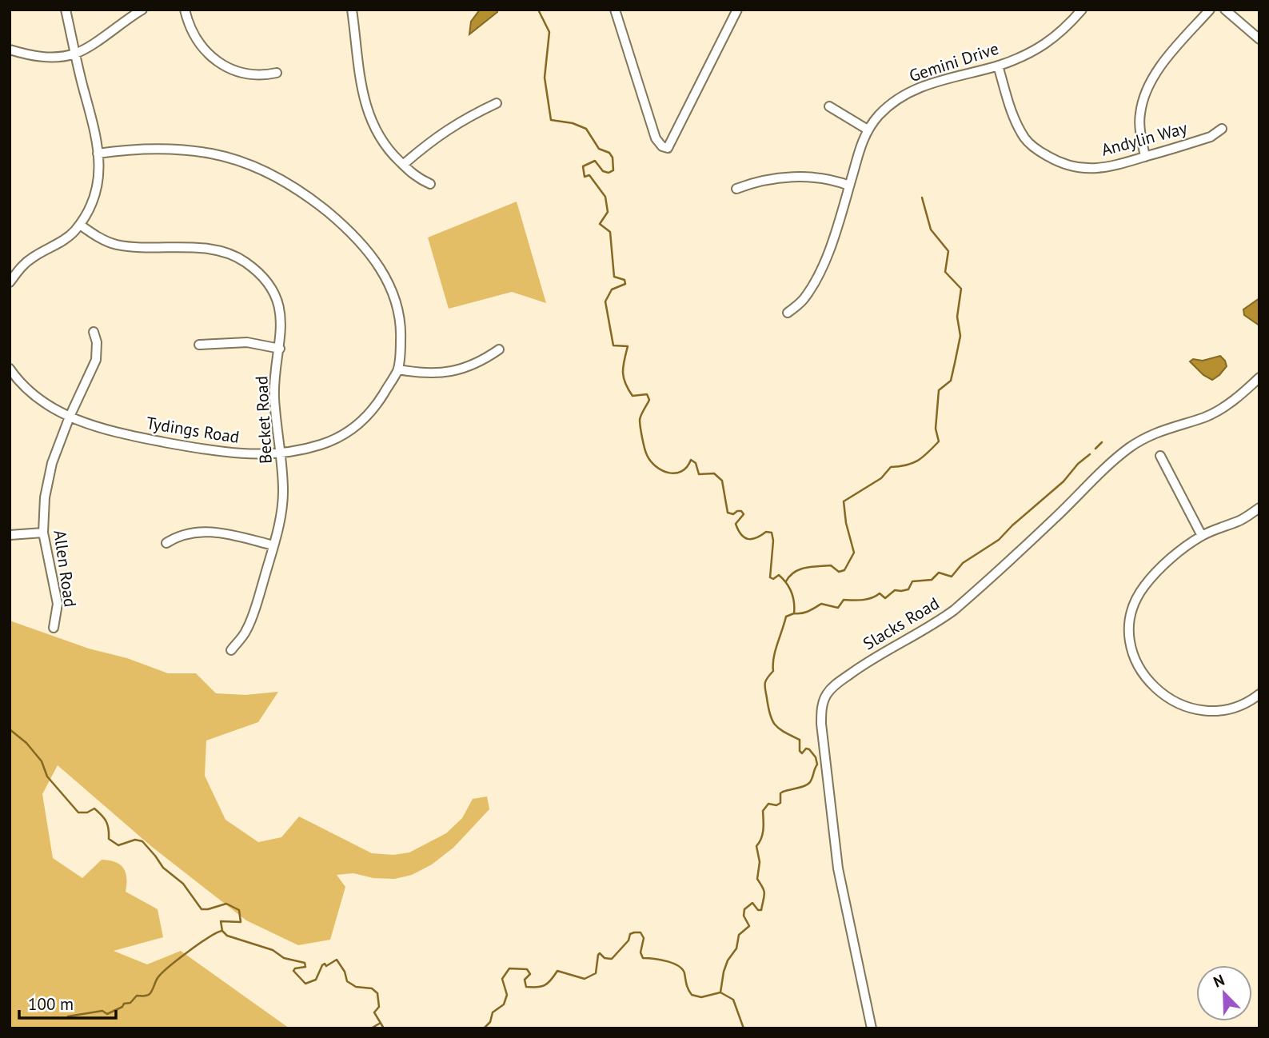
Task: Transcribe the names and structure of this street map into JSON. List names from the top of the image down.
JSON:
{
  "streets": {
    "street": [
      "Gemini Drive",
      "Andylin Way",
      "Becket Road",
      "Tydings Road",
      "Allen Road",
      "Slacks Road"
    ]
  },
  "crossings": [
    ["Gemini Drive", "Andylin Way"],
    ["Becket Road", "Tydings Road"],
    ["Tydings Road", "Allen Road"]
  ],
  "scale_bar": "100 m",
  "north": "top left"
}
